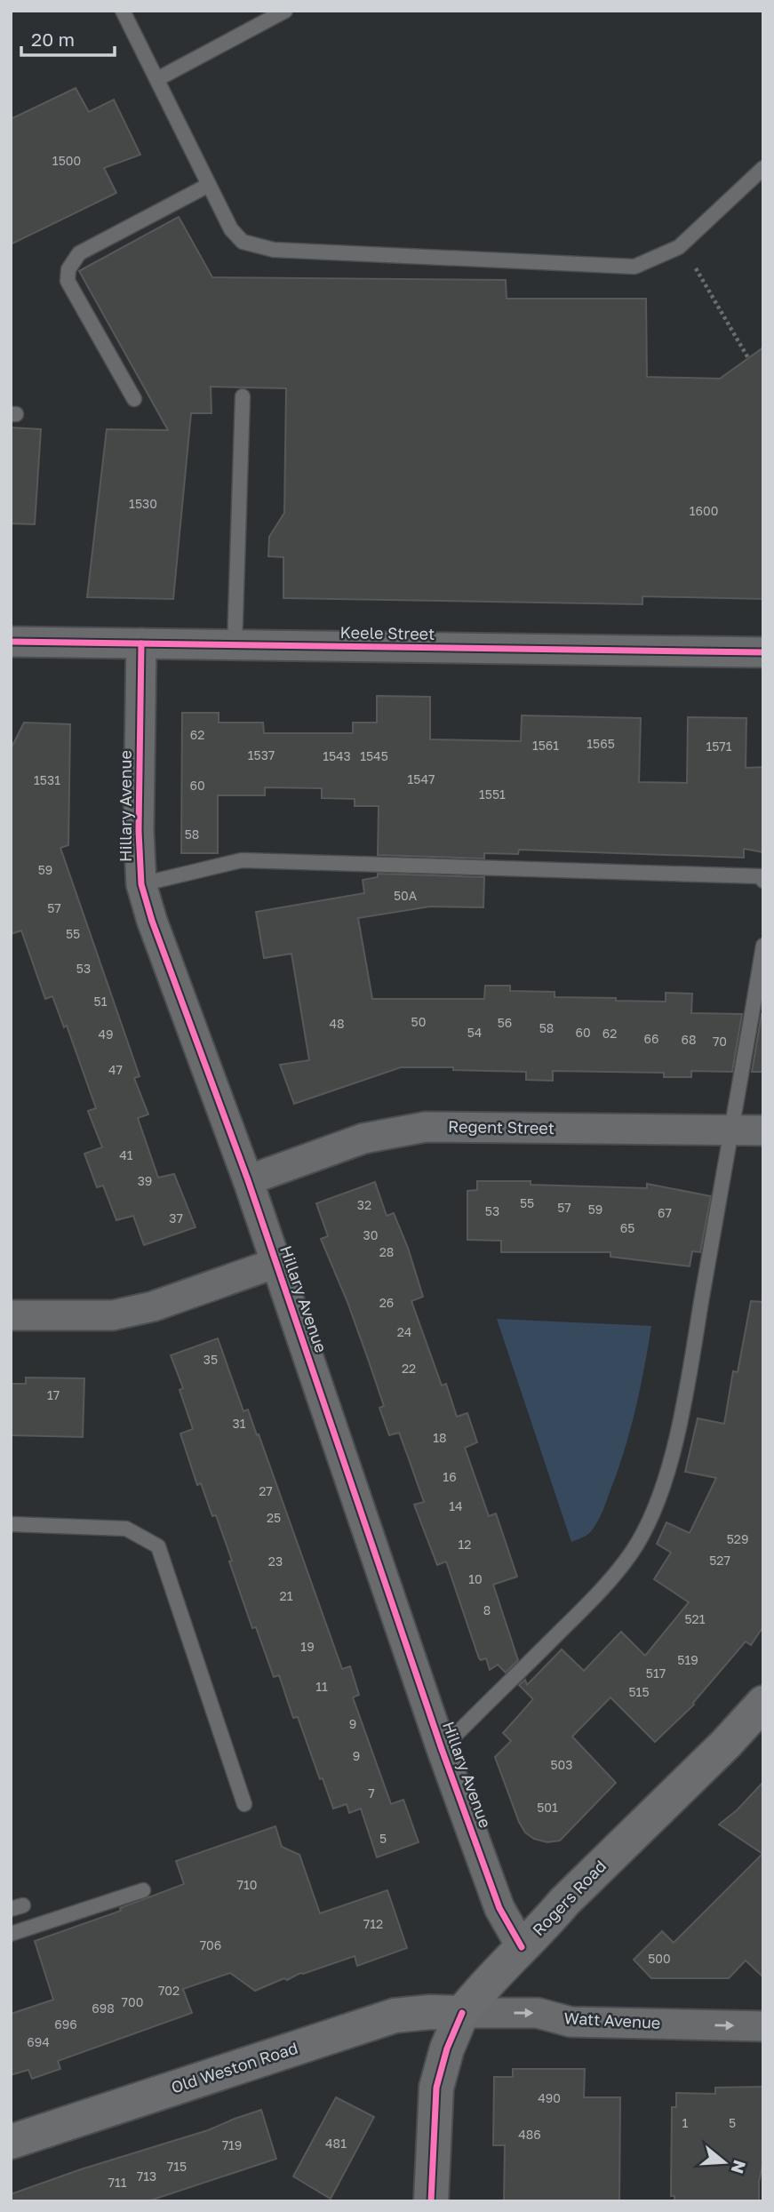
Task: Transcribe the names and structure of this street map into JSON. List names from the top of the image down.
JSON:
{
  "streets": {
    "main road": ["Rogers Road", "Old Weston Road"],
    "street": [
      "Keele Street",
      "Hillary Avenue",
      "Regent Street",
      "Watt Avenue"
    ]
  },
  "crossings": [
    ["Keele Street", "Hillary Avenue"],
    ["Hillary Avenue", "Regent Street"],
    ["Hillary Avenue", "Rogers Road"],
    ["Rogers Road", "Watt Avenue"],
    ["Rogers Road", "Old Weston Road"],
    ["Watt Avenue", "Old Weston Road"]
  ],
  "one_way": ["Watt Avenue"],
  "house_numbers": [
    "1500",
    "1530",
    "1600",
    "62",
    "1565",
    "1561",
    "1571",
    "1537",
    "1543",
    "1545",
    "1547",
    "1531",
    "60",
    "1551",
    "58",
    "59",
    "50A",
    "57",
    "55",
    "53",
    "51",
    "50",
    "56",
    "48",
    "58",
    "54",
    "60",
    "62",
    "49",
    "66",
    "68",
    "70",
    "47",
    "41",
    "39",
    "55",
    "32",
    "57",
    "59",
    "53",
    "67",
    "37",
    "65",
    "30",
    "28",
    "26",
    "24",
    "35",
    "22",
    "17",
    "31",
    "18",
    "16",
    "27",
    "14",
    "25",
    "529",
    "12",
    "527",
    "23",
    "10",
    "21",
    "8",
    "521",
    "19",
    "519",
    "517",
    "11",
    "515",
    "9",
    "9",
    "503",
    "7",
    "501",
    "5",
    "710",
    "712",
    "706",
    "500",
    "702",
    "700",
    "698",
    "696",
    "694",
    "490",
    "1",
    "5",
    "486",
    "481",
    "719",
    "715",
    "713",
    "711"
  ],
  "scale_bar": "20 m",
  "north": "right"
}
